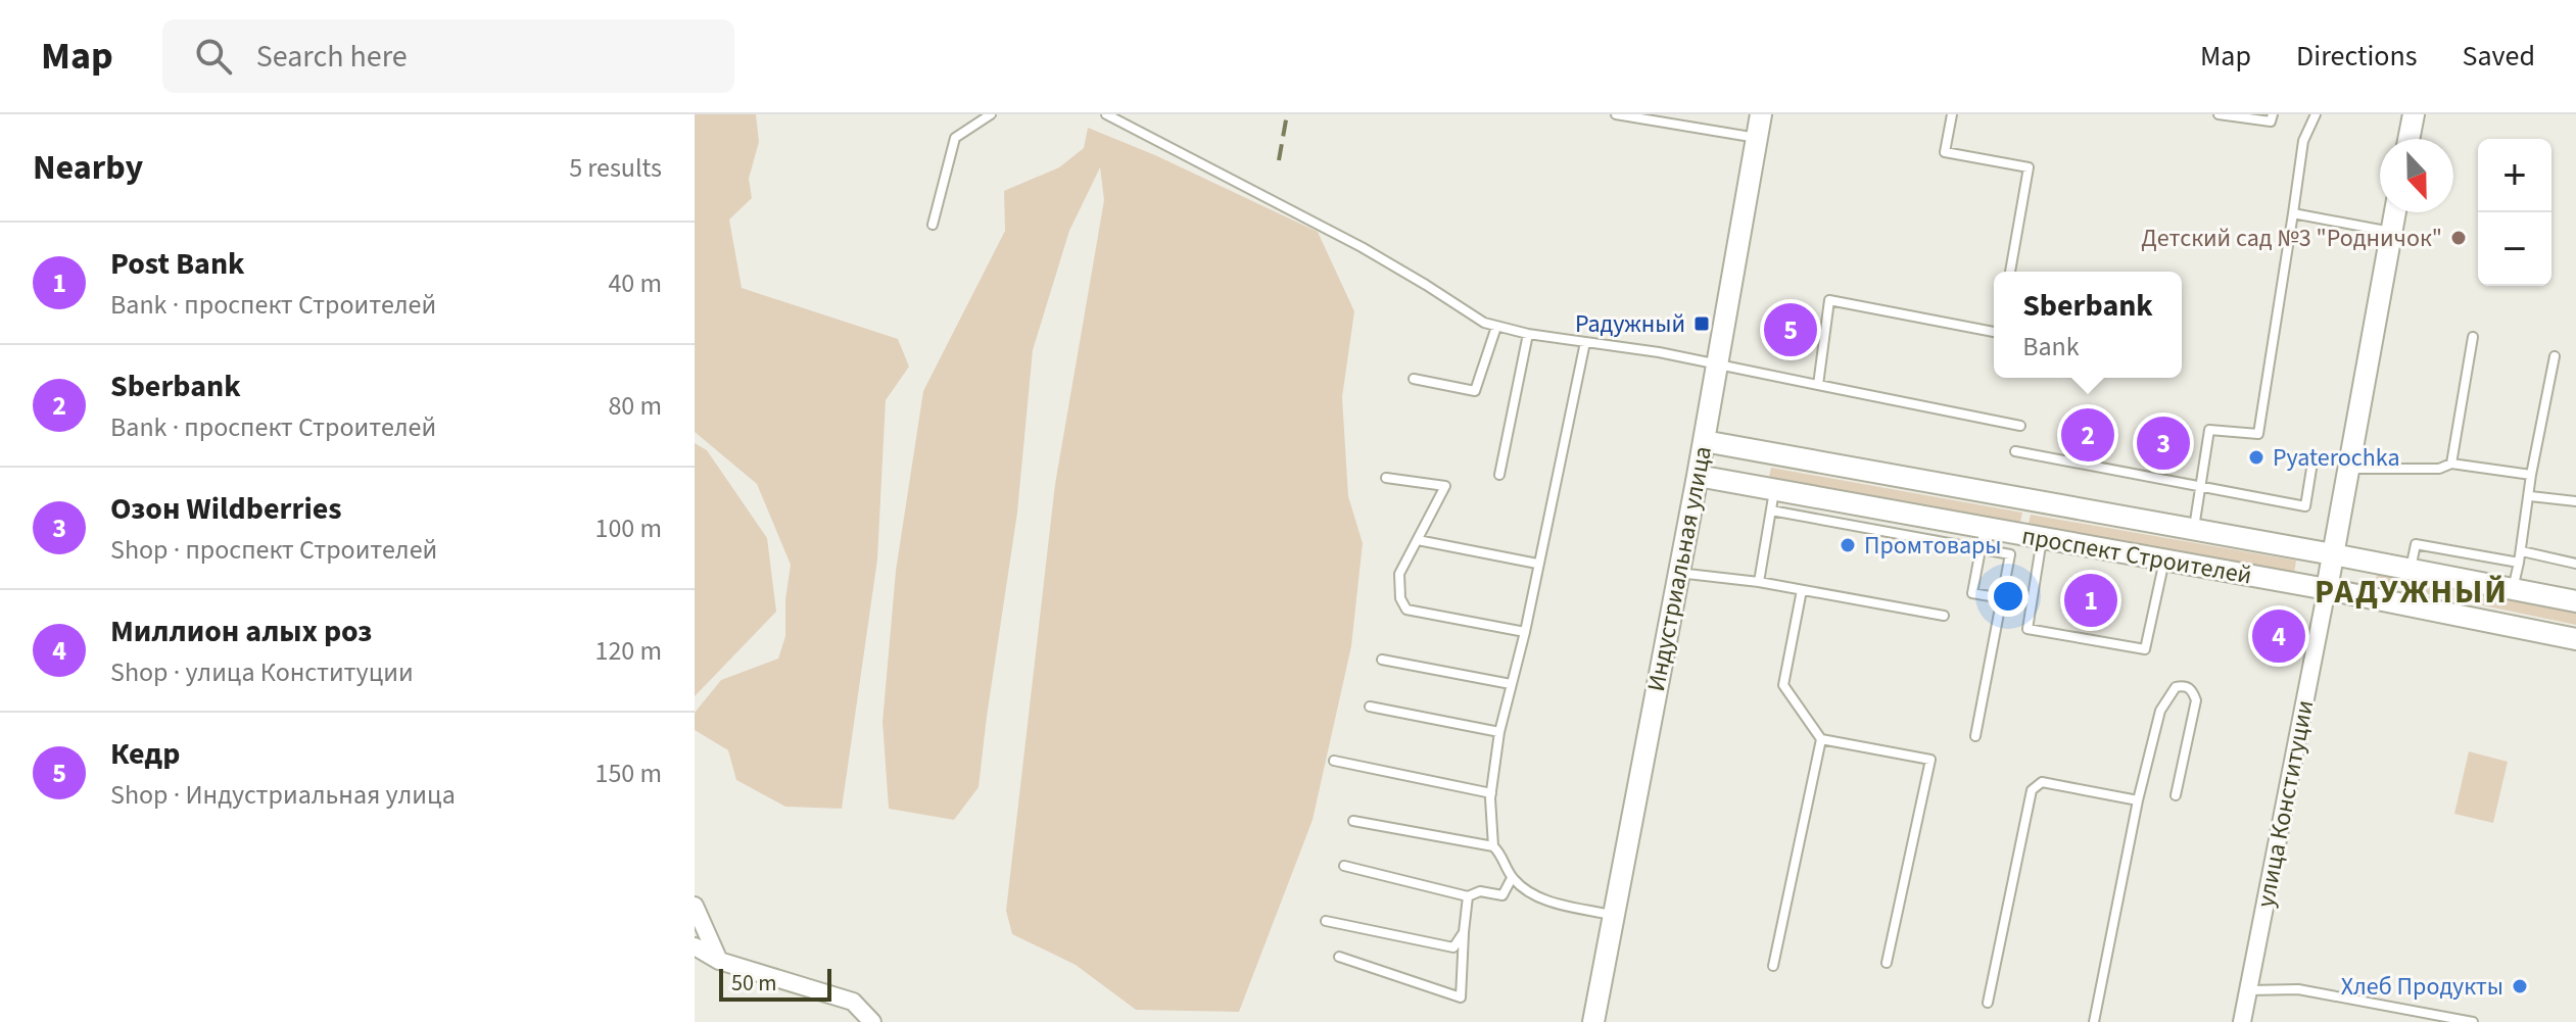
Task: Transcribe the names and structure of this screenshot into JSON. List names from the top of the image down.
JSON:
{
  "streets": {
    "street": ["проспект Строителей", "Индустриальная улица", "улица Конституции"]
  },
  "crossings": [
    ["проспект Строителей", "Индустриальная улица"],
    ["проспект Строителей", "улица Конституции"]
  ],
  "districts": ["РАДУЖНЫЙ"],
  "places": {
    "other": [
      "Детский сад №3 \"Родничок\"",
      "Pyaterochka",
      "Промтовары",
      "Хлеб Продукты"
    ],
    "transit": ["Радужный"]
  },
  "scale_bar": "50 m",
  "north": "bottom",
  "page": {
    "header": "Map",
    "search": "Search here",
    "nav": ["Map", "Directions", "Saved"],
    "heading": ["Nearby", "5 results"],
    "map_buttons": ["+", "−"],
    "list": [
      {
        "mark": "1",
        "name": "Post Bank",
        "note": "Bank · проспект Строителей",
        "value": "40 m"
      },
      {
        "mark": "2",
        "name": "Sberbank",
        "note": "Bank · проспект Строителей",
        "value": "80 m"
      },
      {
        "mark": "3",
        "name": "Озон Wildberries",
        "note": "Shop · проспект Строителей",
        "value": "100 m"
      },
      {
        "mark": "4",
        "name": "Миллион алых роз",
        "note": "Shop · улица Конституции",
        "value": "120 m"
      },
      {
        "mark": "5",
        "name": "Кедр",
        "note": "Shop · Индустриальная улица",
        "value": "150 m"
      }
    ],
    "popup": ["Sberbank", "Bank"],
    "pins": [
      "5",
      "2",
      "3",
      "1",
      "4"
    ],
    "scale": "50 m"
  }
}
